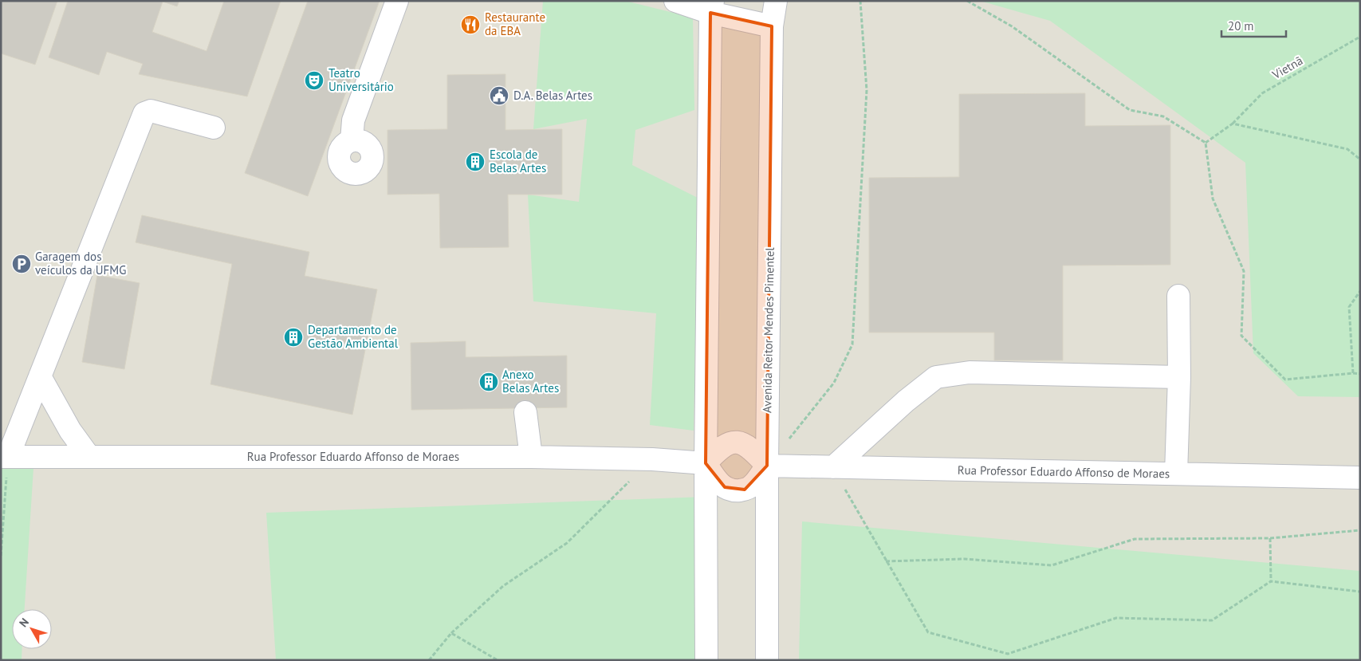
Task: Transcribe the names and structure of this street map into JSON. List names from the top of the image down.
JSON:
{
  "streets": {
    "street": ["Avenida Reitor Mendes Pimentel", "Rua Professor Eduardo Affonso de Moraes"],
    "path": ["Vietnã"]
  },
  "crossings": [
    ["Avenida Reitor Mendes Pimentel", "Rua Professor Eduardo Affonso de Moraes"]
  ],
  "places": {
    "restaurant": ["Restaurante da EBA"],
    "theatre": ["Teatro Universitário"],
    "public building": ["D.A. Belas Artes"],
    "building": ["Escola de Belas Artes", "Departamento de Gestão Ambiental", "Anexo Belas Artes"],
    "parking": ["Garagem dos veículos da UFMG"]
  },
  "scale_bar": "20 m",
  "north": "top left"
}
